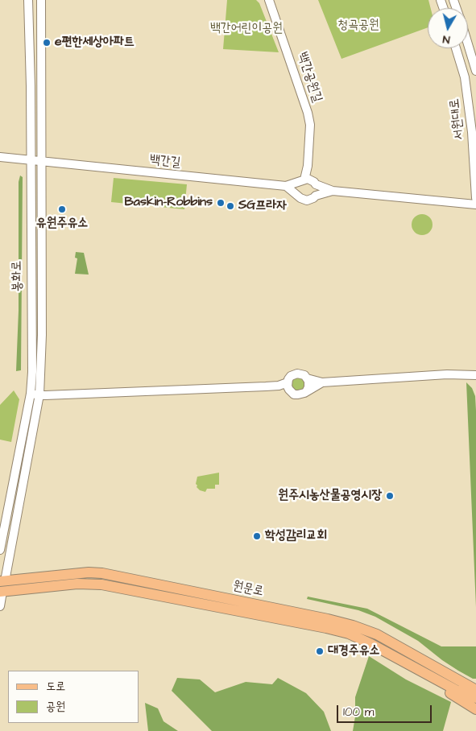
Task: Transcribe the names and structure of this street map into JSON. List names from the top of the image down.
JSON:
{
  "streets": {
    "main road": ["봉화로", "원문로"],
    "street": ["백간공원길", "서원대로", "백간길"]
  },
  "crossings": [
    ["백간길", "봉화로"],
    ["봉화로", "원문로"]
  ],
  "parks": ["청곡공원", "백간어린이공원"],
  "places": [
    "e편한세상아파트",
    "Baskin-Robbins",
    "SG프라자",
    "유원주유소",
    "원주시농산물공영시장",
    "학성감리교회",
    "대경주유소"
  ],
  "legend": ["도로", "공원"],
  "scale_bar": "100 m",
  "north": "bottom"
}
